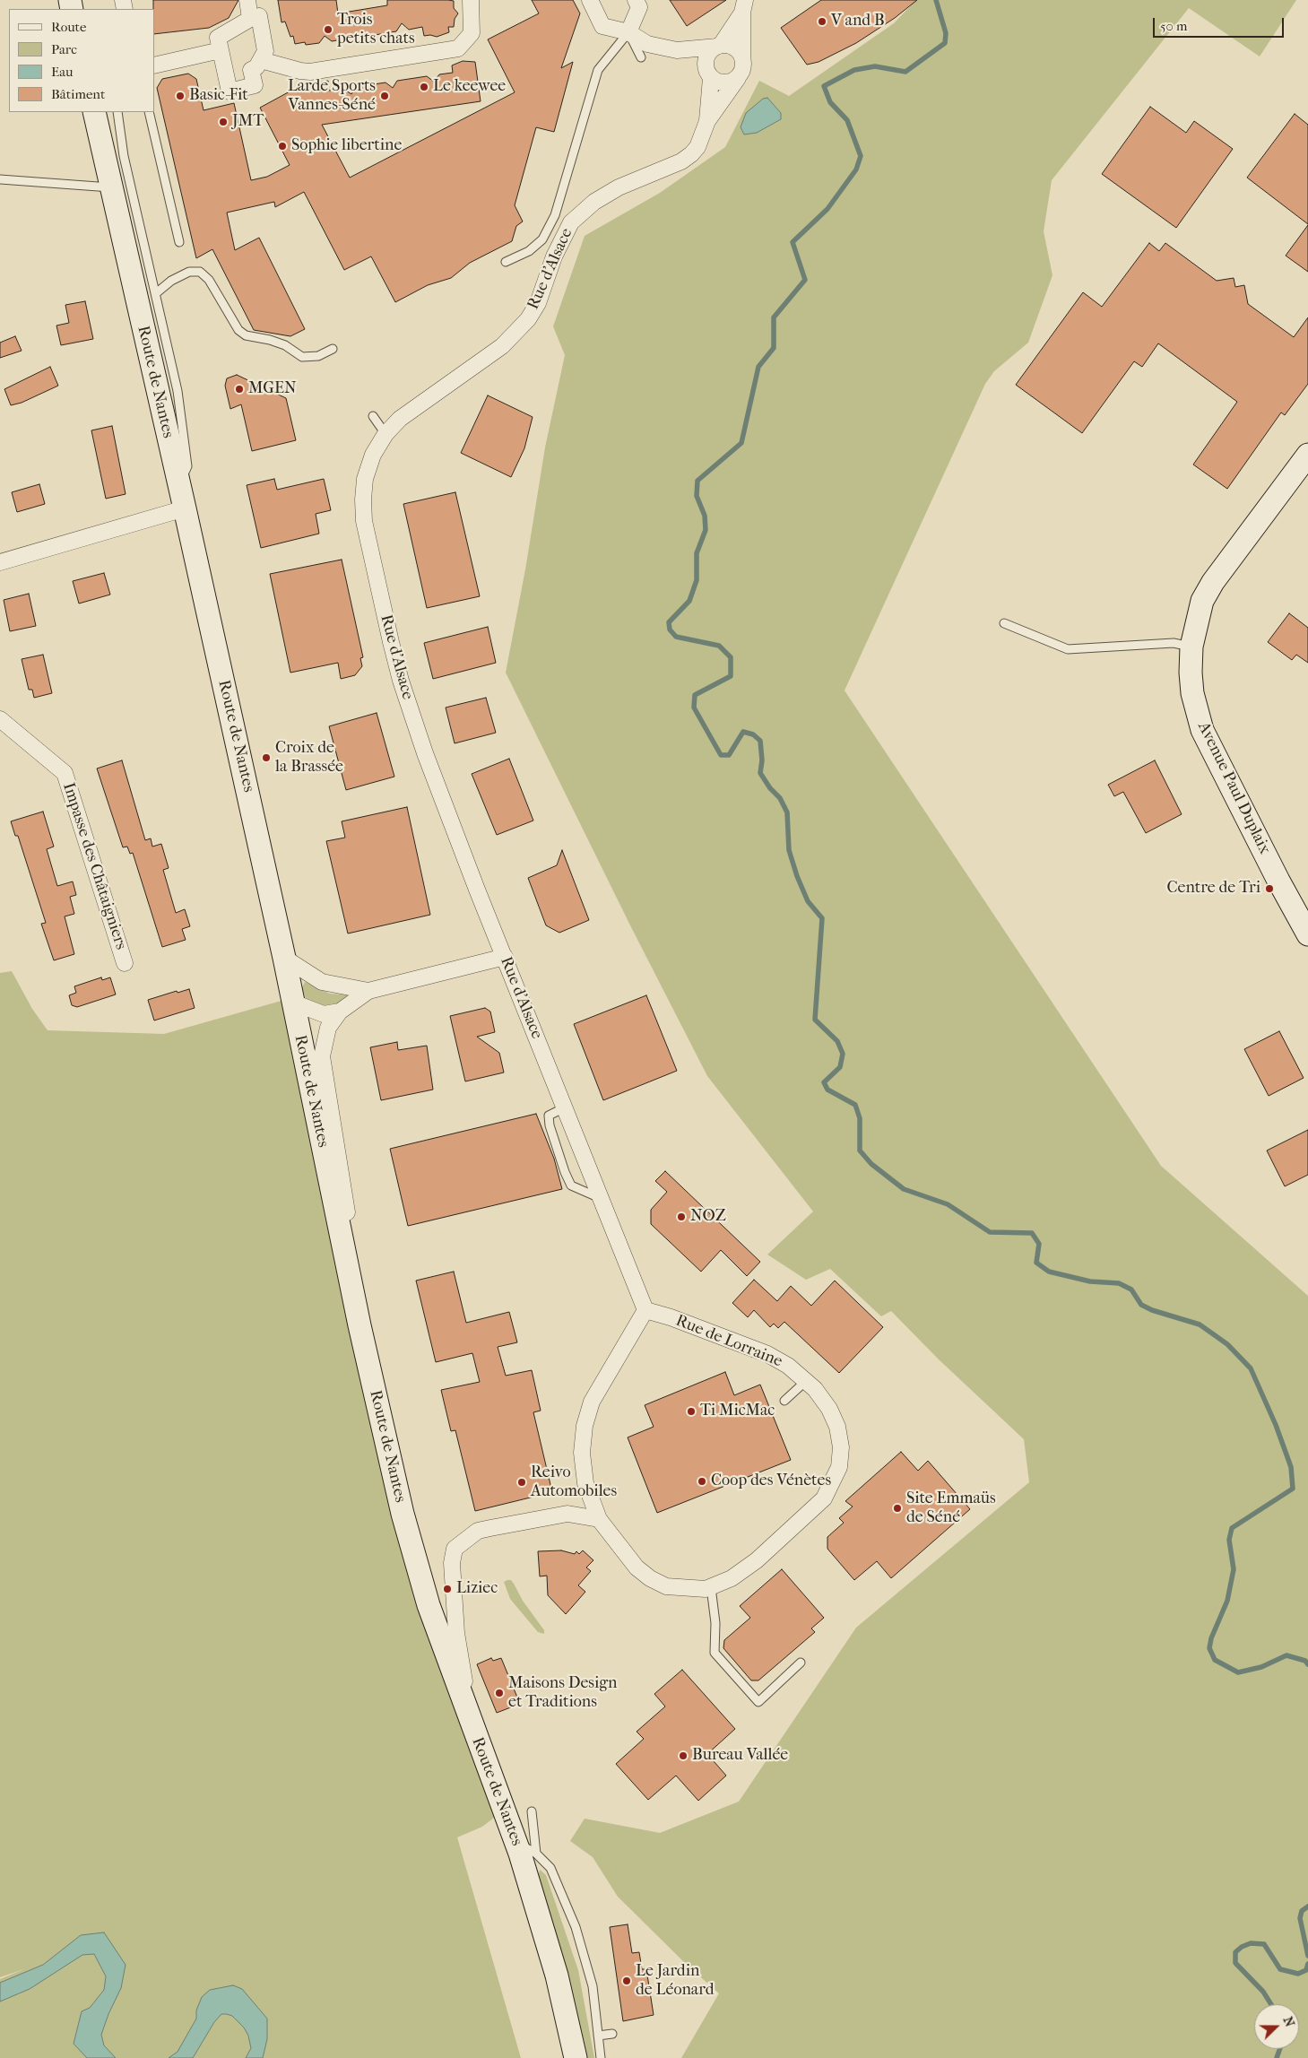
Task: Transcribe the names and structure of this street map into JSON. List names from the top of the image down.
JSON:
{
  "streets": {
    "main road": ["Route de Nantes", "Avenue Paul Duplaix"],
    "street": ["Rue d'Alsace", "Impasse des Châtaigniers", "Rue de Lorraine"]
  },
  "crossings": [
    ["Rue d'Alsace", "Rue de Lorraine"]
  ],
  "places": [
    "V and B",
    "Trois petits chats",
    "Le keewee",
    "Basic-Fit",
    "Larde Sports Vannes-Séné",
    "JMT",
    "Sophie libertine",
    "MGEN",
    "Croix de la Brassée",
    "Centre de Tri",
    "NOZ",
    "Ti MicMac",
    "Coop des Vénètes",
    "Reivo Automobiles",
    "Site Emmaüs de Séné",
    "Liziec",
    "Maisons Design et Traditions",
    "Bureau Vallée",
    "Le Jardin de Léonard"
  ],
  "legend": [
    "Route",
    "Parc",
    "Eau",
    "Bâtiment"
  ],
  "scale_bar": "50 m",
  "north": "right"
}
